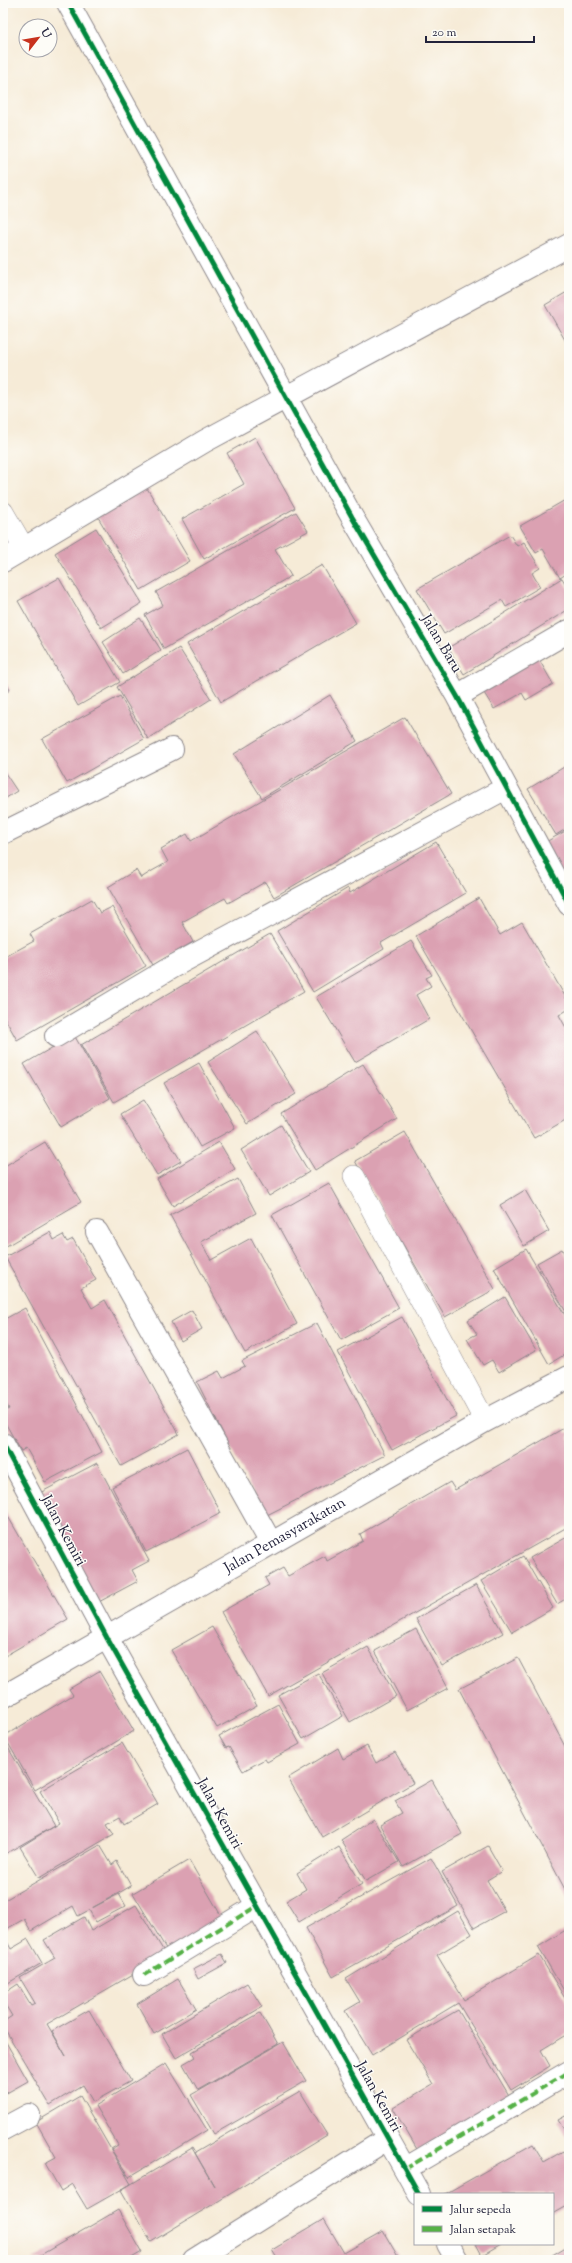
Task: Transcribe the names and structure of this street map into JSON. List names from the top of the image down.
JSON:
{
  "streets": {
    "street": ["Jalan Baru", "Jalan Kemiri", "Jalan Pemasyarakatan"]
  },
  "crossings": [
    ["Jalan Kemiri", "Jalan Pemasyarakatan"]
  ],
  "legend": ["Jalur sepeda", "Jalan setapak"],
  "scale_bar": "20 m",
  "north": "top right"
}
